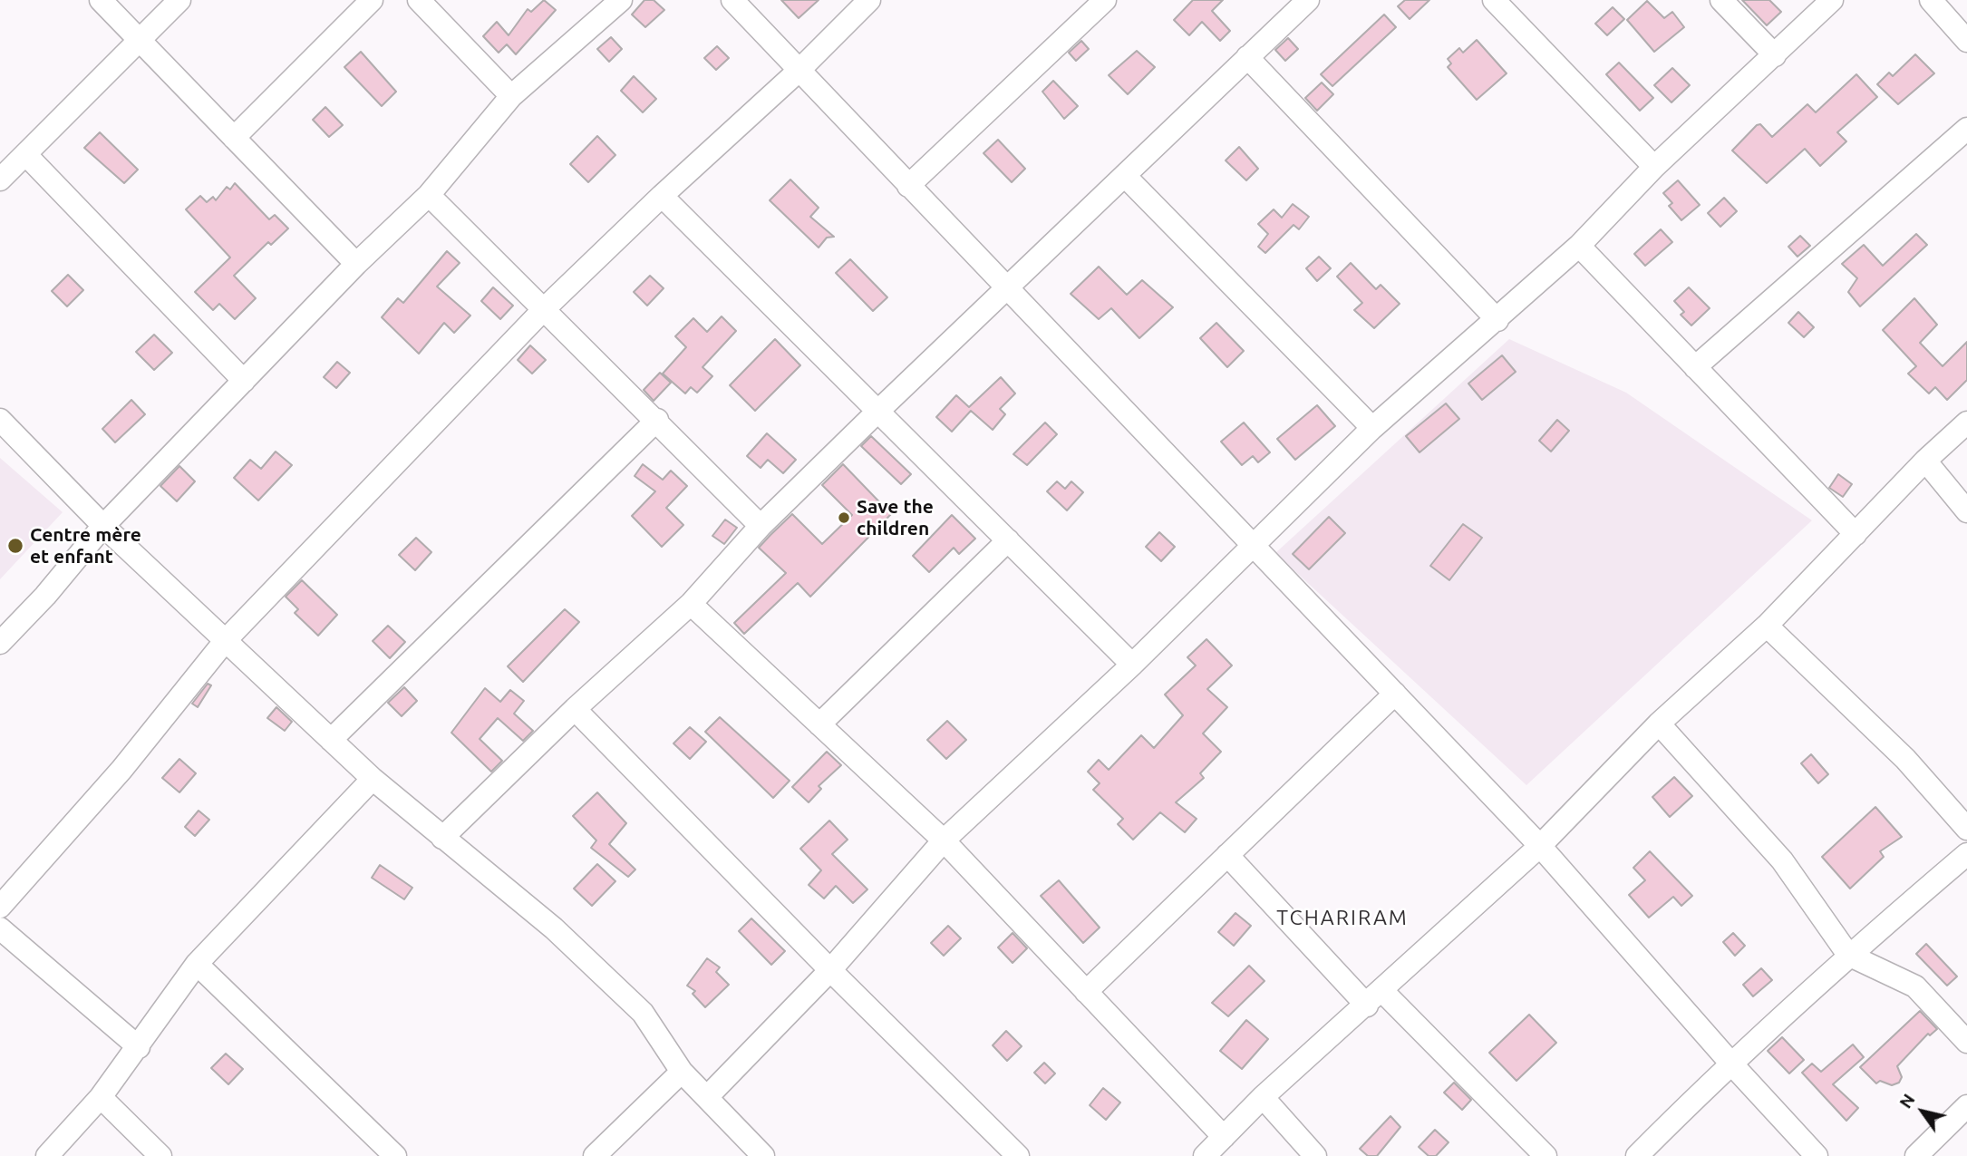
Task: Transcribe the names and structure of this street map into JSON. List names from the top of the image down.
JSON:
{
  "districts": ["TCHARIRAM"],
  "places": ["Save the children", "Centre mère et enfant"],
  "north": "top left"
}
